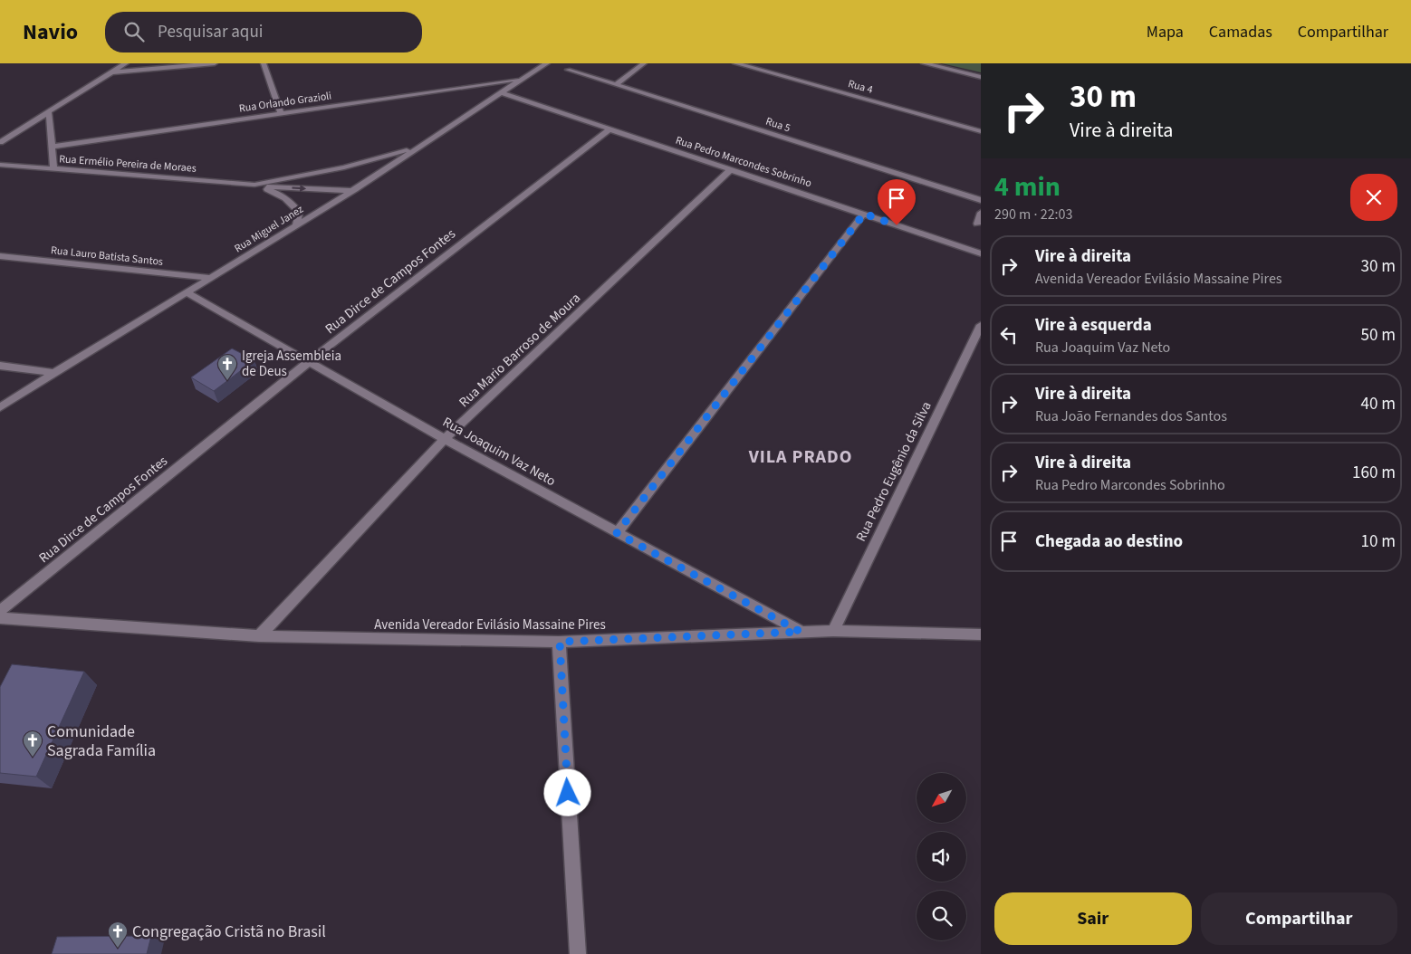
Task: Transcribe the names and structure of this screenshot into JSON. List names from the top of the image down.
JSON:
{
  "streets": {
    "street": [
      "Rua 4",
      "Rua Orlando Grazioli",
      "Rua 5",
      "Rua Pedro Marcondes Sobrinho",
      "Rua Ermélio Pereira de Moraes",
      "Rua Miguel Janez",
      "Rua Lauro Batista Santos",
      "Rua Dirce de Campos Fontes",
      "Rua Mario Barroso de Moura",
      "Rua Joaquim Vaz Neto",
      "Rua Pedro Eugênio da Silva",
      "Avenida Vereador Evilásio Massaine Pires"
    ]
  },
  "crossings": [
    ["Rua Orlando Grazioli", "Rua Miguel Janez"],
    ["Rua Pedro Marcondes Sobrinho", "Rua Miguel Janez"],
    ["Rua Pedro Marcondes Sobrinho", "Rua Dirce de Campos Fontes"],
    ["Rua Pedro Marcondes Sobrinho", "Rua Mario Barroso de Moura"],
    ["Rua Ermélio Pereira de Moraes", "Rua Miguel Janez"],
    ["Rua Miguel Janez", "Rua Lauro Batista Santos"],
    ["Rua Miguel Janez", "Rua Joaquim Vaz Neto"],
    ["Rua Dirce de Campos Fontes", "Rua Joaquim Vaz Neto"],
    ["Rua Mario Barroso de Moura", "Rua Joaquim Vaz Neto"],
    ["Rua Mario Barroso de Moura", "Avenida Vereador Evilásio Massaine Pires"],
    ["Rua Joaquim Vaz Neto", "Avenida Vereador Evilásio Massaine Pires"],
    ["Rua Pedro Eugênio da Silva", "Avenida Vereador Evilásio Massaine Pires"]
  ],
  "districts": ["VILA PRADO"],
  "places": {
    "church": ["Igreja Assembleia de Deus", "Comunidade Sagrada Família", "Congregação Cristã no Brasil"]
  },
  "north": "bottom left",
  "page": {
    "header": "Navio",
    "search": "Pesquisar aqui",
    "nav": ["Mapa", "Camadas", "Compartilhar"],
    "turn": ["30 m", "Vire à direita"],
    "heading": ["4 min", "290 m · 22:03"],
    "list": [
      {
        "name": "Vire à direita",
        "note": "Avenida Vereador Evilásio Massaine Pires",
        "value": "30 m"
      },
      {
        "name": "Vire à esquerda",
        "note": "Rua Joaquim Vaz Neto",
        "value": "50 m"
      },
      {
        "name": "Vire à direita",
        "note": "Rua João Fernandes dos Santos",
        "value": "40 m"
      },
      {
        "name": "Vire à direita",
        "note": "Rua Pedro Marcondes Sobrinho",
        "value": "160 m"
      },
      {
        "name": "Chegada ao destino",
        "value": "10 m"
      }
    ],
    "buttons": ["Sair", "Compartilhar"]
  }
}
